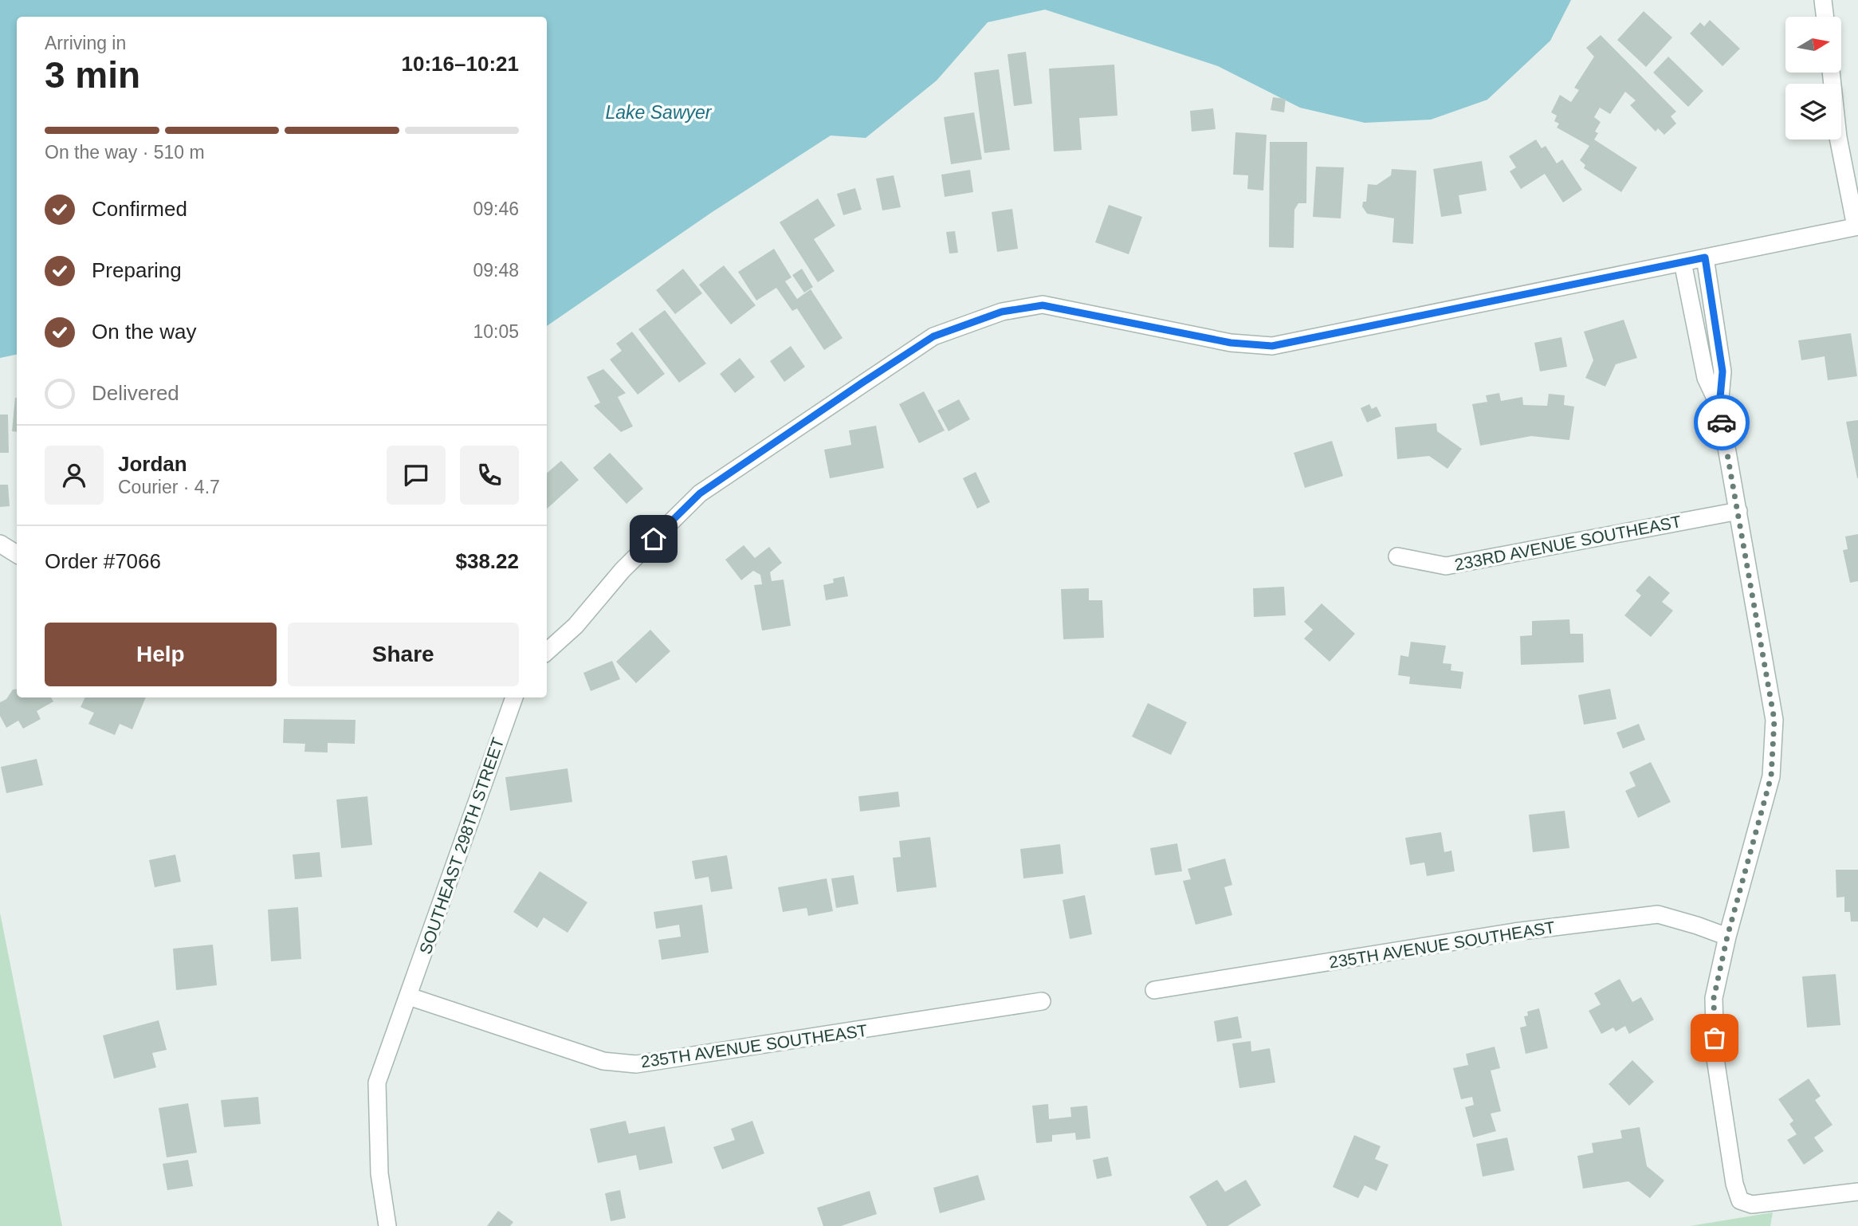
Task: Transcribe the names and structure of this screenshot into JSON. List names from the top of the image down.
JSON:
{
  "streets": {
    "street": ["233RD AVENUE SOUTHEAST", "SOUTHEAST 298TH STREET", "235TH AVENUE SOUTHEAST"]
  },
  "crossings": [
    ["SOUTHEAST 298TH STREET", "235TH AVENUE SOUTHEAST"]
  ],
  "water": ["Lake Sawyer"],
  "north": "right",
  "page": {
    "heading": ["3 min", "Arriving in", "10:16–10:21"],
    "panel": [
      "Jordan",
      "Courier · 4.7",
      "Order #7066",
      "$38.22"
    ],
    "bar": "On the way · 510 m",
    "list": [
      ["Confirmed", "09:46"],
      ["Preparing", "09:48"],
      ["On the way", "10:05"],
      "Delivered"
    ],
    "buttons": ["Help", "Share"]
  }
}
